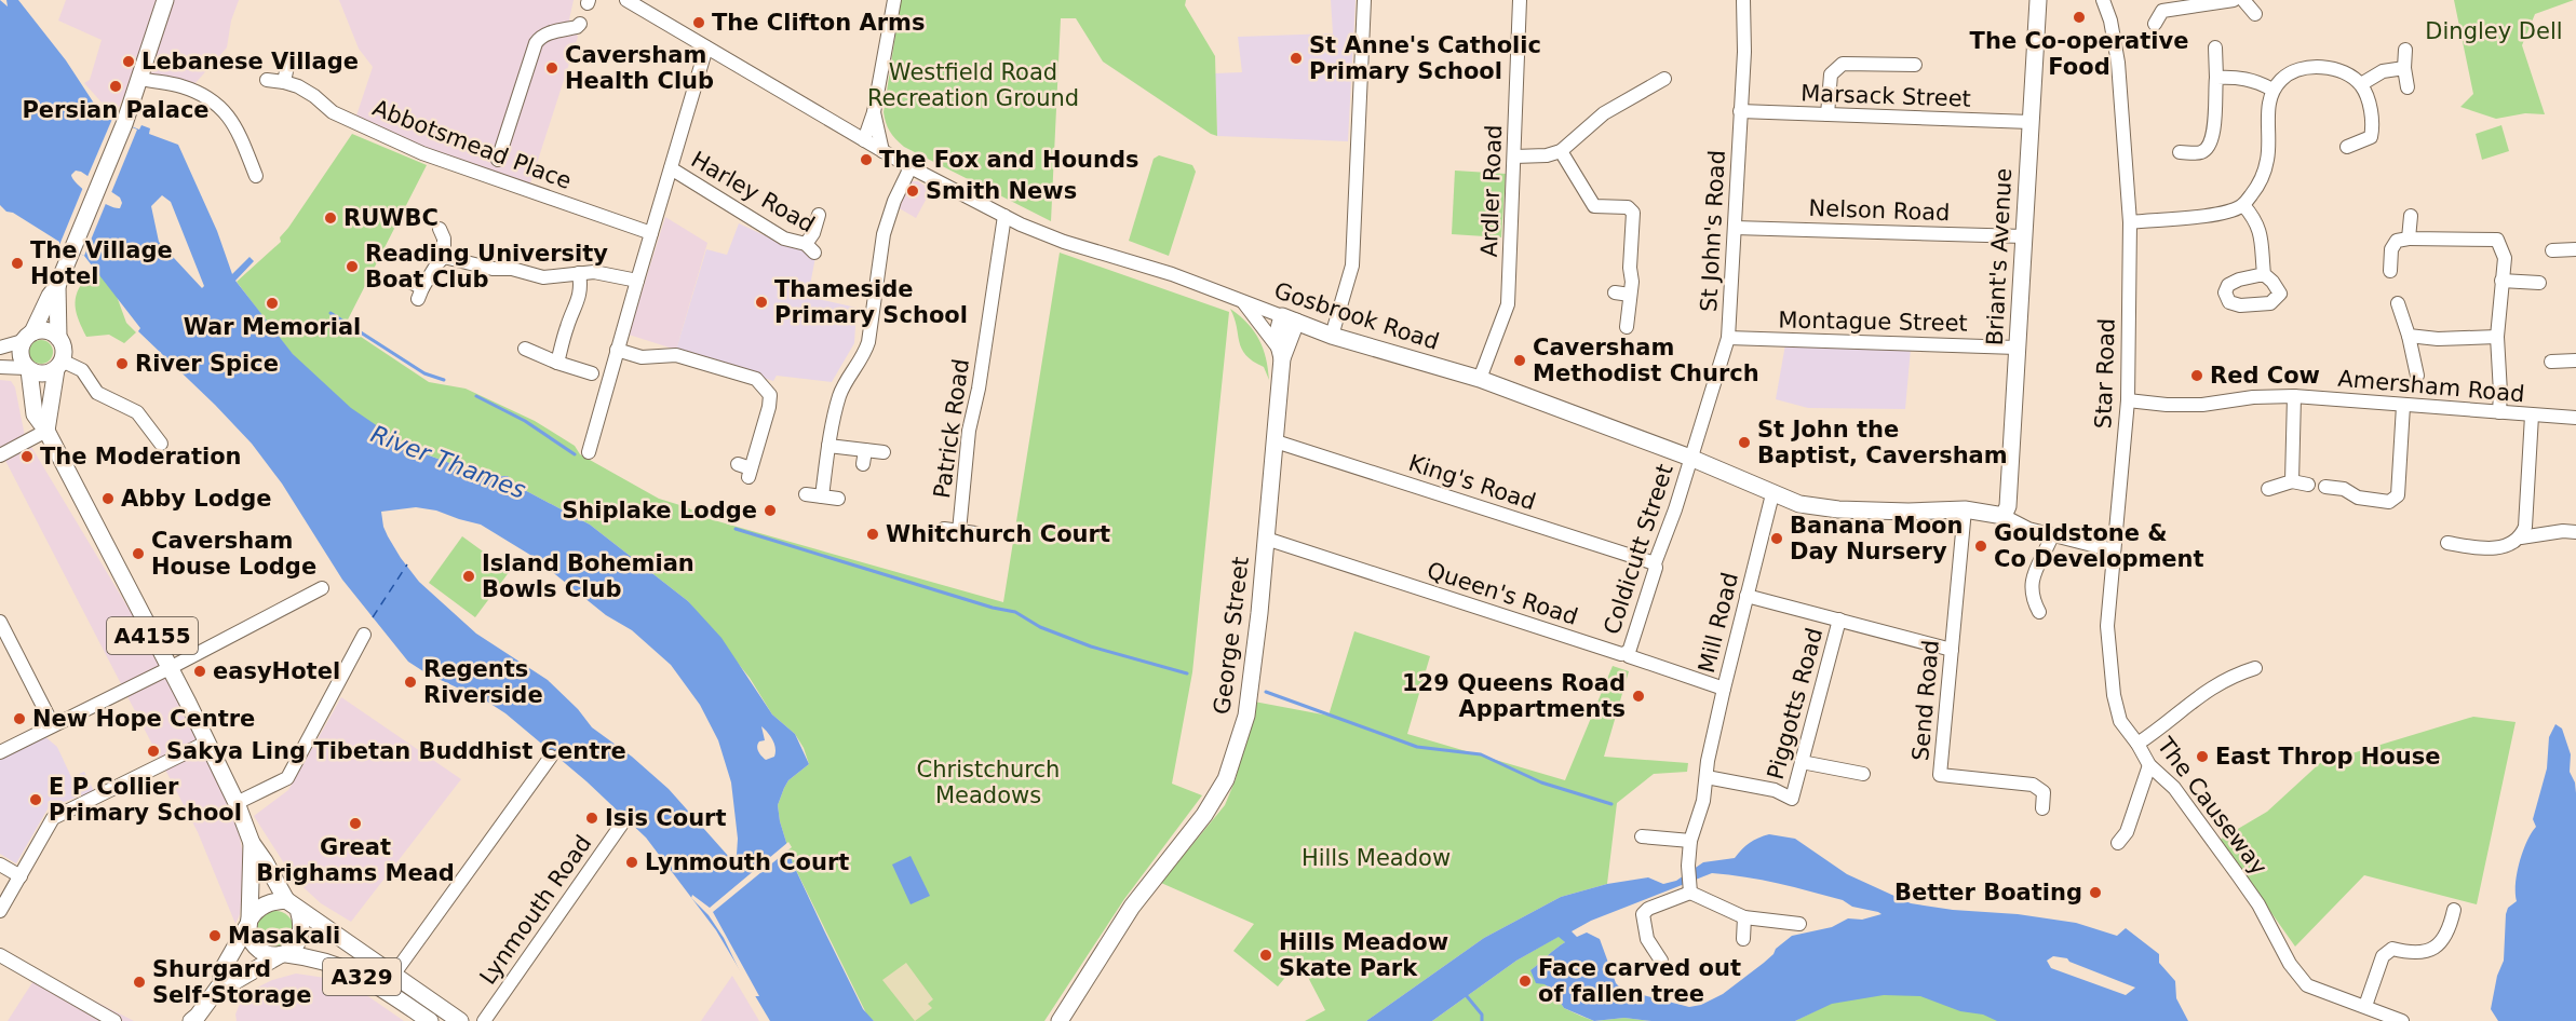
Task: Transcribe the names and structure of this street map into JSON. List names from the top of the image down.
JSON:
{
  "streets": {
    "main road": [
      "Briant's Avenue",
      "Gosbrook Road",
      "A4155",
      "George Street",
      "A329"
    ],
    "street": [
      "Marsack Street",
      "Abbotsmead Place",
      "Ardler Road",
      "Harley Road",
      "Nelson Road",
      "St John's Road",
      "Montague Street",
      "Star Road",
      "Amersham Road",
      "Patrick Road",
      "King's Road",
      "Coldicutt Street",
      "Queen's Road",
      "Mill Road",
      "Send Road",
      "Piggotts Road",
      "The Causeway",
      "Lynmouth Road"
    ]
  },
  "crossings": [
    ["Marsack Street", "St John's Road"],
    ["Marsack Street", "Briant's Avenue"],
    ["Ardler Road", "Gosbrook Road"],
    ["Nelson Road", "St John's Road"],
    ["Nelson Road", "Briant's Avenue"],
    ["St John's Road", "Gosbrook Road"],
    ["St John's Road", "Montague Street"],
    ["St John's Road", "Coldicutt Street"],
    ["Briant's Avenue", "Gosbrook Road"],
    ["Briant's Avenue", "Montague Street"],
    ["Gosbrook Road", "Star Road"],
    ["Gosbrook Road", "Patrick Road"],
    ["Gosbrook Road", "Coldicutt Street"],
    ["Gosbrook Road", "Mill Road"],
    ["Gosbrook Road", "George Street"],
    ["Gosbrook Road", "Send Road"],
    ["Star Road", "Amersham Road"],
    ["Star Road", "The Causeway"],
    ["King's Road", "Coldicutt Street"],
    ["King's Road", "George Street"],
    ["Coldicutt Street", "Queen's Road"],
    ["Queen's Road", "Mill Road"],
    ["Queen's Road", "George Street"],
    ["Mill Road", "Piggotts Road"],
    ["A4155", "A329"]
  ],
  "water": ["River Thames"],
  "parks": [
    "Dingley Dell",
    "Westfield Road Recreation Ground",
    "Christchurch Meadows",
    "Hills Meadow"
  ],
  "places": [
    "The Co-operative Food",
    "The Clifton Arms",
    "St Anne's Catholic Primary School",
    "Lebanese Village",
    "Caversham Health Club",
    "Persian Palace",
    "The Fox and Hounds",
    "Smith News",
    "RUWBC",
    "The Village Hotel",
    "Reading University Boat Club",
    "Thameside Primary School",
    "War Memorial",
    "Caversham Methodist Church",
    "River Spice",
    "Red Cow",
    "St John the Baptist, Caversham",
    "The Moderation",
    "Abby Lodge",
    "Shiplake Lodge",
    "Whitchurch Court",
    "Banana Moon Day Nursery",
    "Gouldstone & Co Development",
    "Caversham House Lodge",
    "Island Bohemian Bowls Club",
    "easyHotel",
    "Regents Riverside",
    "129 Queens Road Appartments",
    "New Hope Centre",
    "Sakya Ling Tibetan Buddhist Centre",
    "East Throp House",
    "E P Collier Primary School",
    "Isis Court",
    "Great Brighams Mead",
    "Lynmouth Court",
    "Better Boating",
    "Masakali",
    "Hills Meadow Skate Park",
    "Face carved out of fallen tree",
    "Shurgard Self-Storage"
  ]
}
